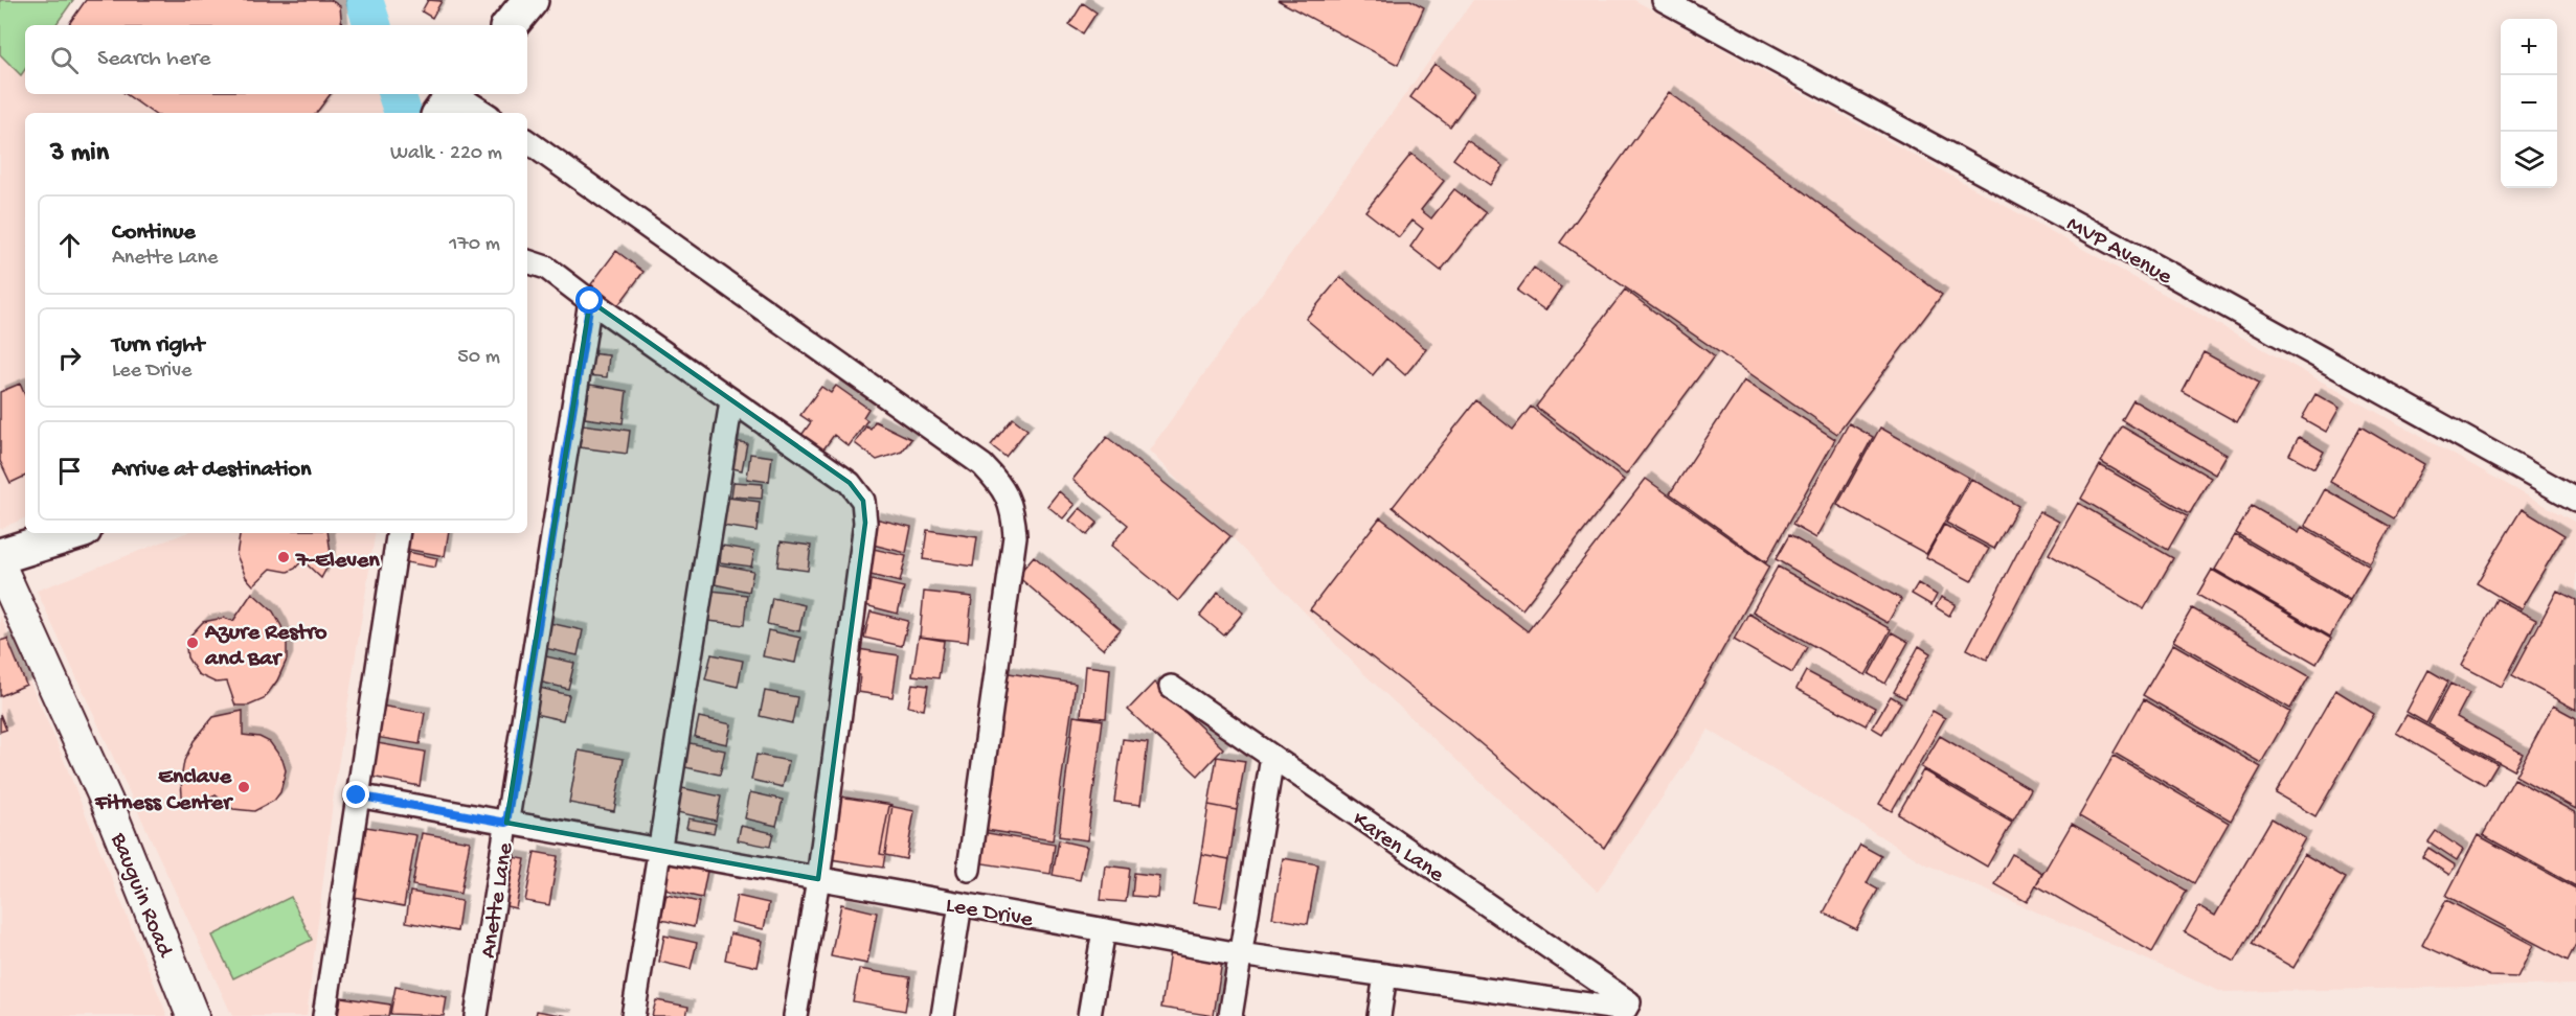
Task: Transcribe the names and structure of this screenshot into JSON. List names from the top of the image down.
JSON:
{
  "streets": {
    "street": [
      "MVP Avenue",
      "Karen Lane",
      "Bauguin Road",
      "Anette Lane",
      "Lee Drive"
    ]
  },
  "crossings": [
    ["Karen Lane", "Lee Drive"],
    ["Anette Lane", "Lee Drive"]
  ],
  "places": ["7-Eleven", "Azure Restro and Bar", "Enclave Fitness Center"],
  "page": {
    "map_buttons": ["+", "−"],
    "search": "Search here",
    "heading": ["3 min", "Walk · 220 m"],
    "list": [
      ["Continue", "Anette Lane", "170 m"],
      ["Turn right", "Lee Drive", "50 m"],
      "Arrive at destination"
    ]
  }
}
